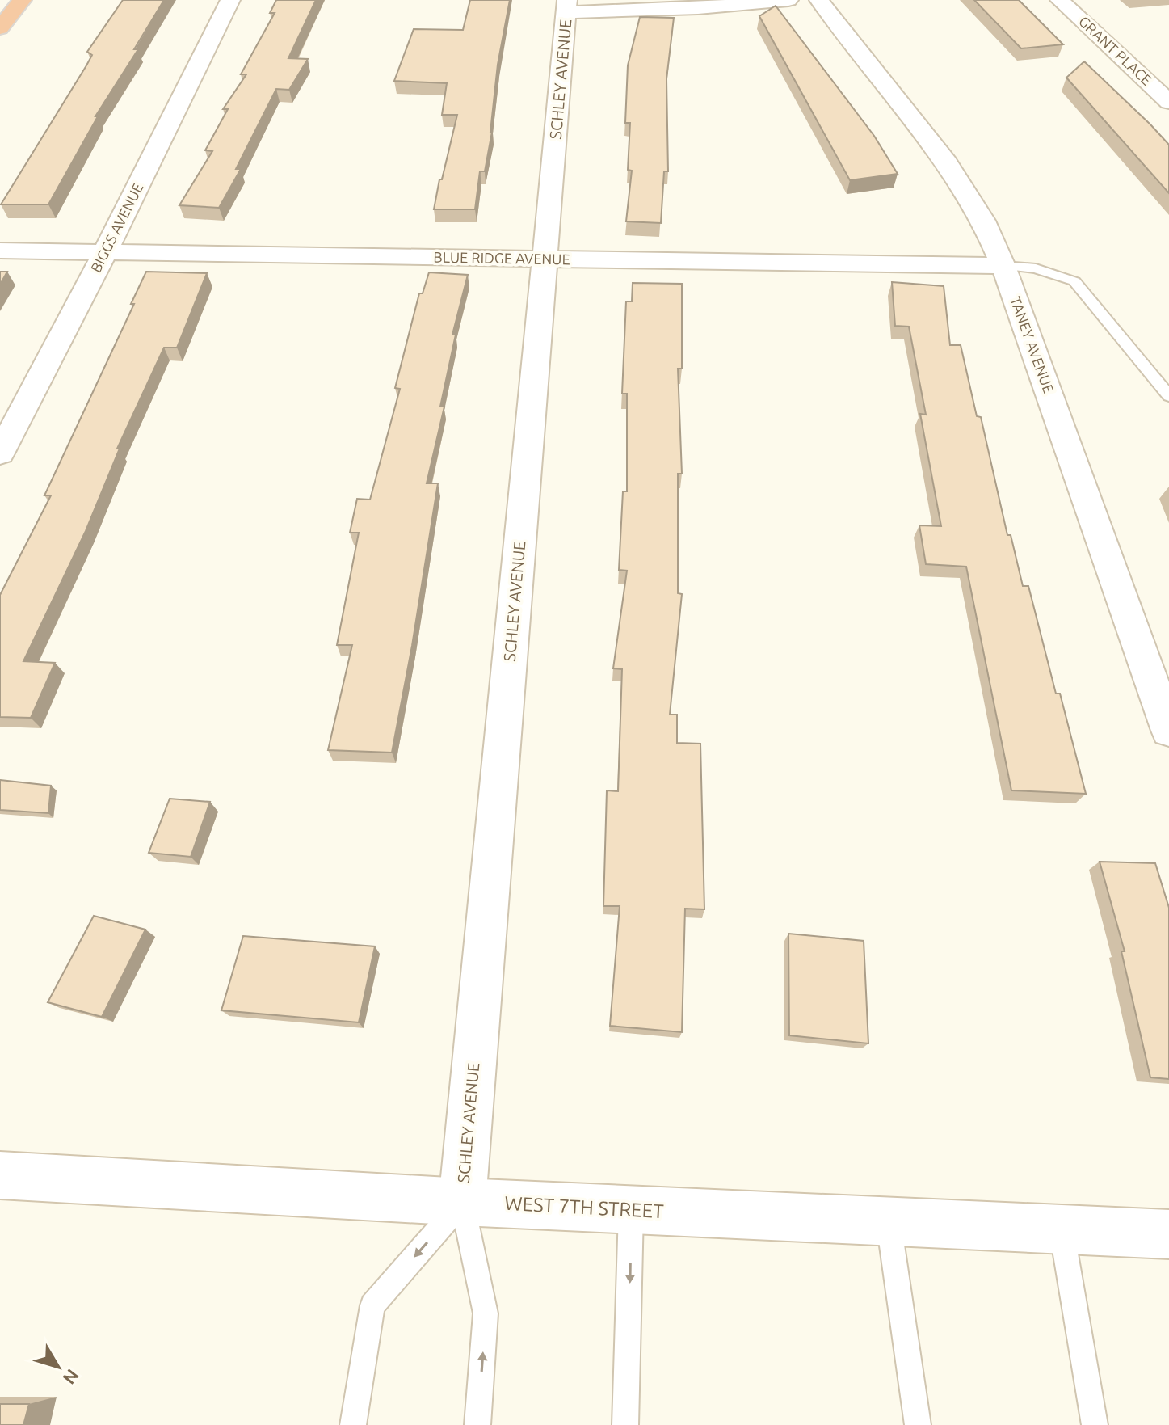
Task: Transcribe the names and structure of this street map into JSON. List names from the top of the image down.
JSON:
{
  "streets": {
    "street": [
      "GRANT PLACE",
      "SCHLEY AVENUE",
      "BIGGS AVENUE",
      "BLUE RIDGE AVENUE",
      "TANEY AVENUE",
      "WEST 7TH STREET"
    ]
  },
  "crossings": [
    ["SCHLEY AVENUE", "BLUE RIDGE AVENUE"],
    ["SCHLEY AVENUE", "WEST 7TH STREET"],
    ["BIGGS AVENUE", "BLUE RIDGE AVENUE"],
    ["BLUE RIDGE AVENUE", "TANEY AVENUE"]
  ],
  "north": "bottom right"
}
